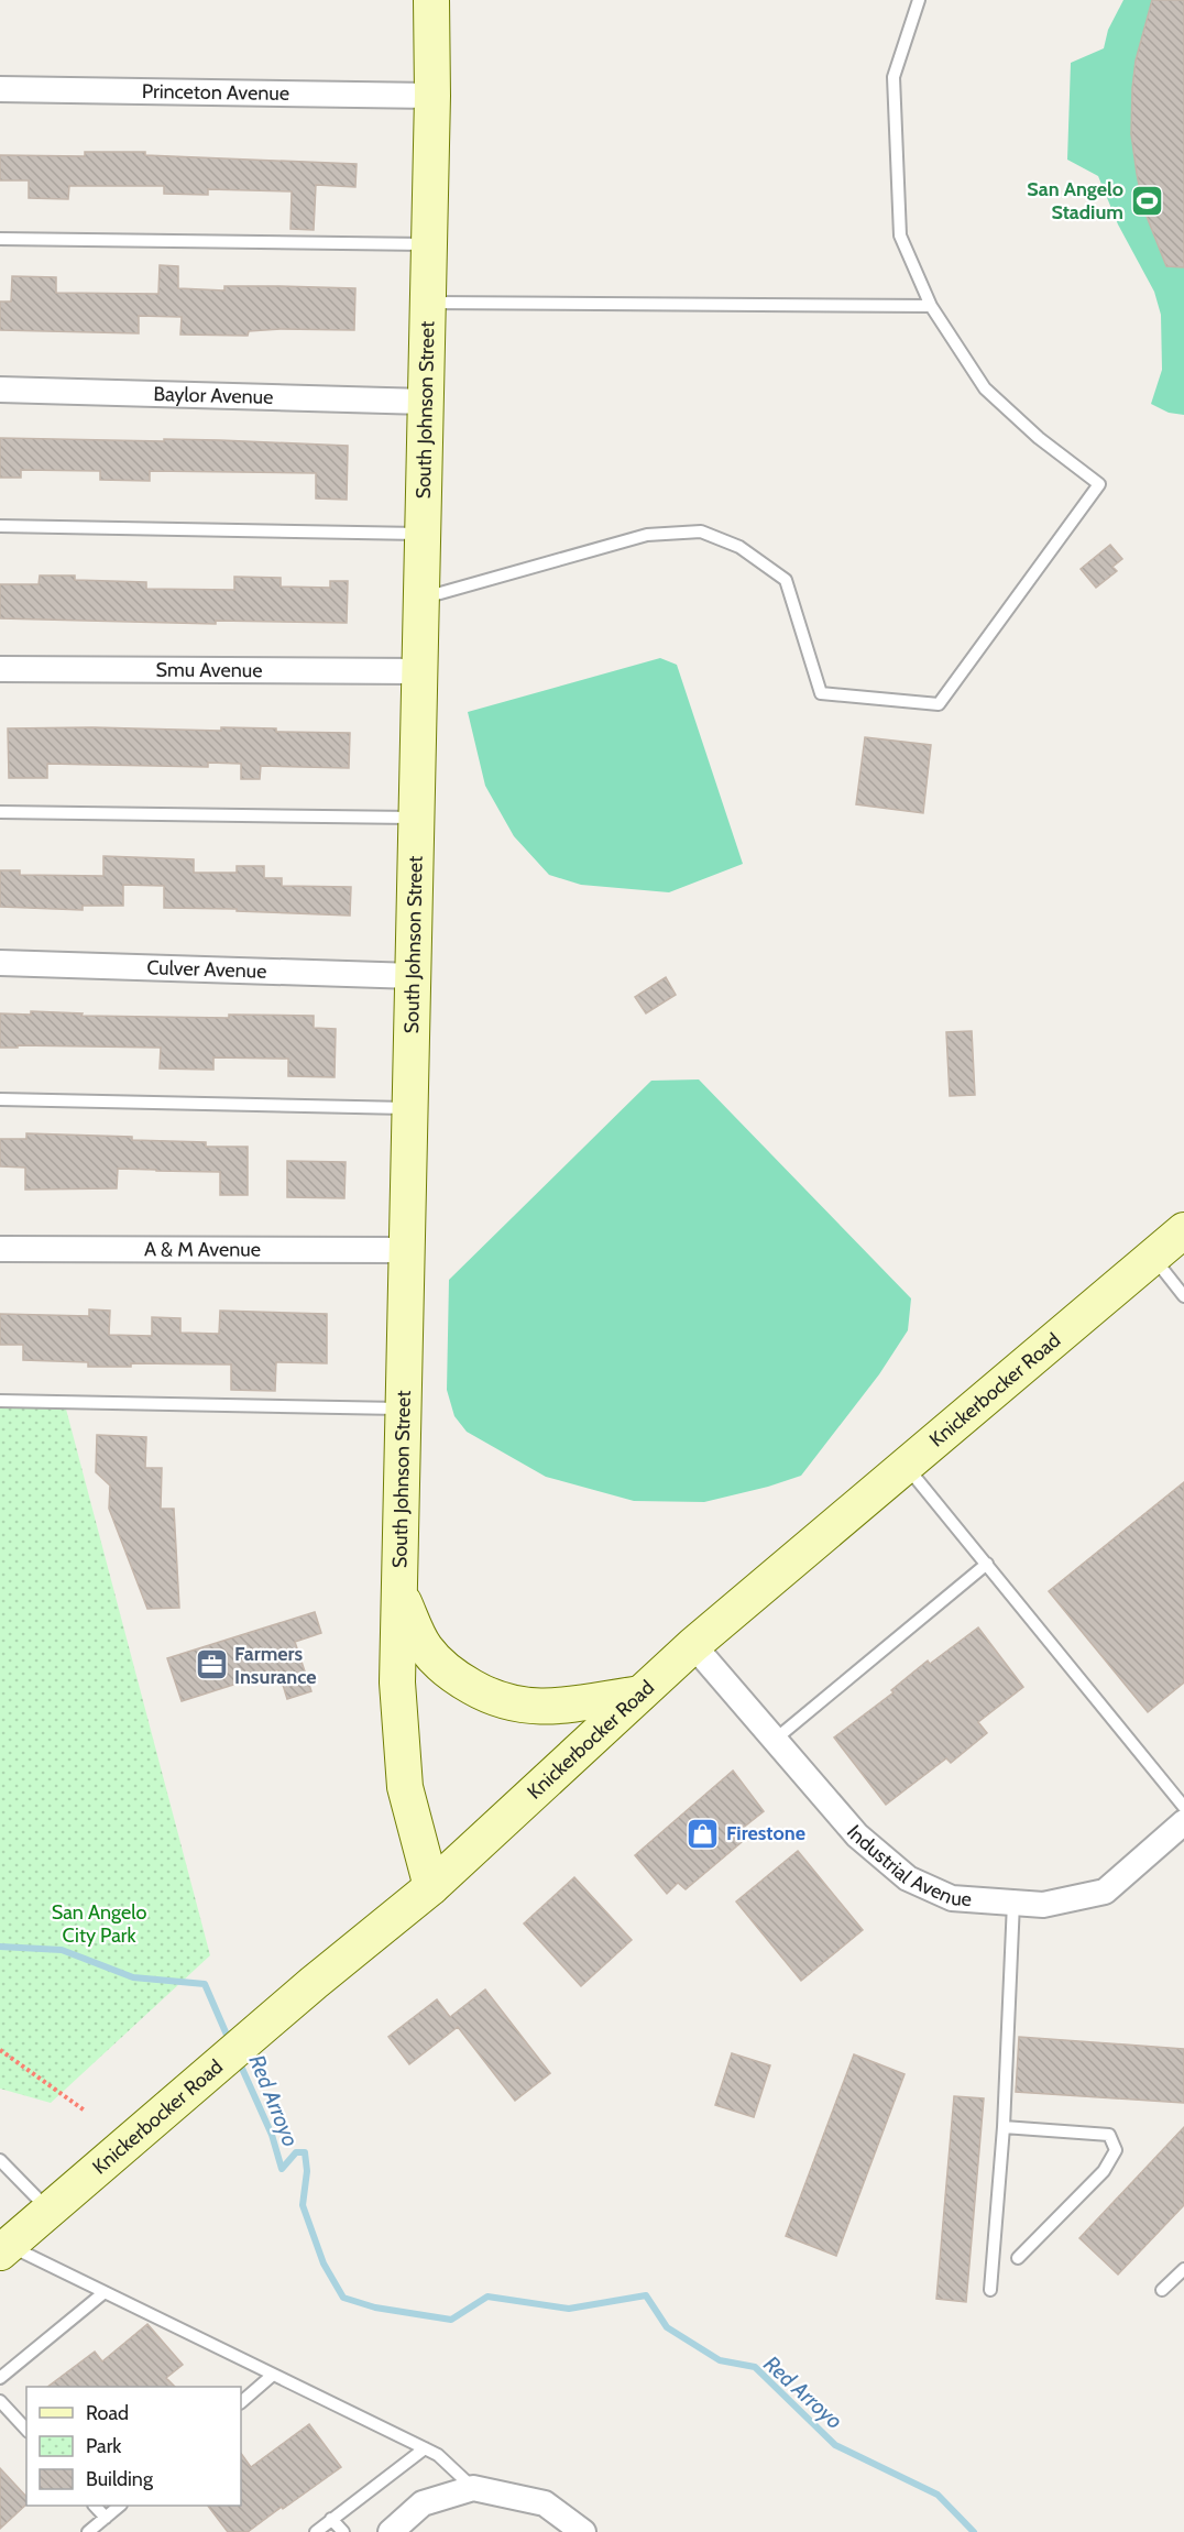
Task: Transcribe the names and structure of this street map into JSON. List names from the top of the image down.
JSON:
{
  "streets": {
    "main road": ["South Johnson Street", "Knickerbocker Road"],
    "street": [
      "Princeton Avenue",
      "Baylor Avenue",
      "Smu Avenue",
      "Culver Avenue",
      "A & M Avenue",
      "Industrial Avenue"
    ]
  },
  "crossings": [
    ["Princeton Avenue", "South Johnson Street"],
    ["Baylor Avenue", "South Johnson Street"],
    ["South Johnson Street", "Smu Avenue"],
    ["South Johnson Street", "Culver Avenue"],
    ["South Johnson Street", "A & M Avenue"],
    ["South Johnson Street", "Knickerbocker Road"],
    ["Knickerbocker Road", "Industrial Avenue"]
  ],
  "water": ["Red Arroyo"],
  "parks": ["San Angelo City Park"],
  "places": {
    "sports": ["San Angelo Stadium"],
    "office": ["Farmers Insurance"],
    "shop": ["Firestone"]
  },
  "legend": ["Road", "Park", "Building"]
}
